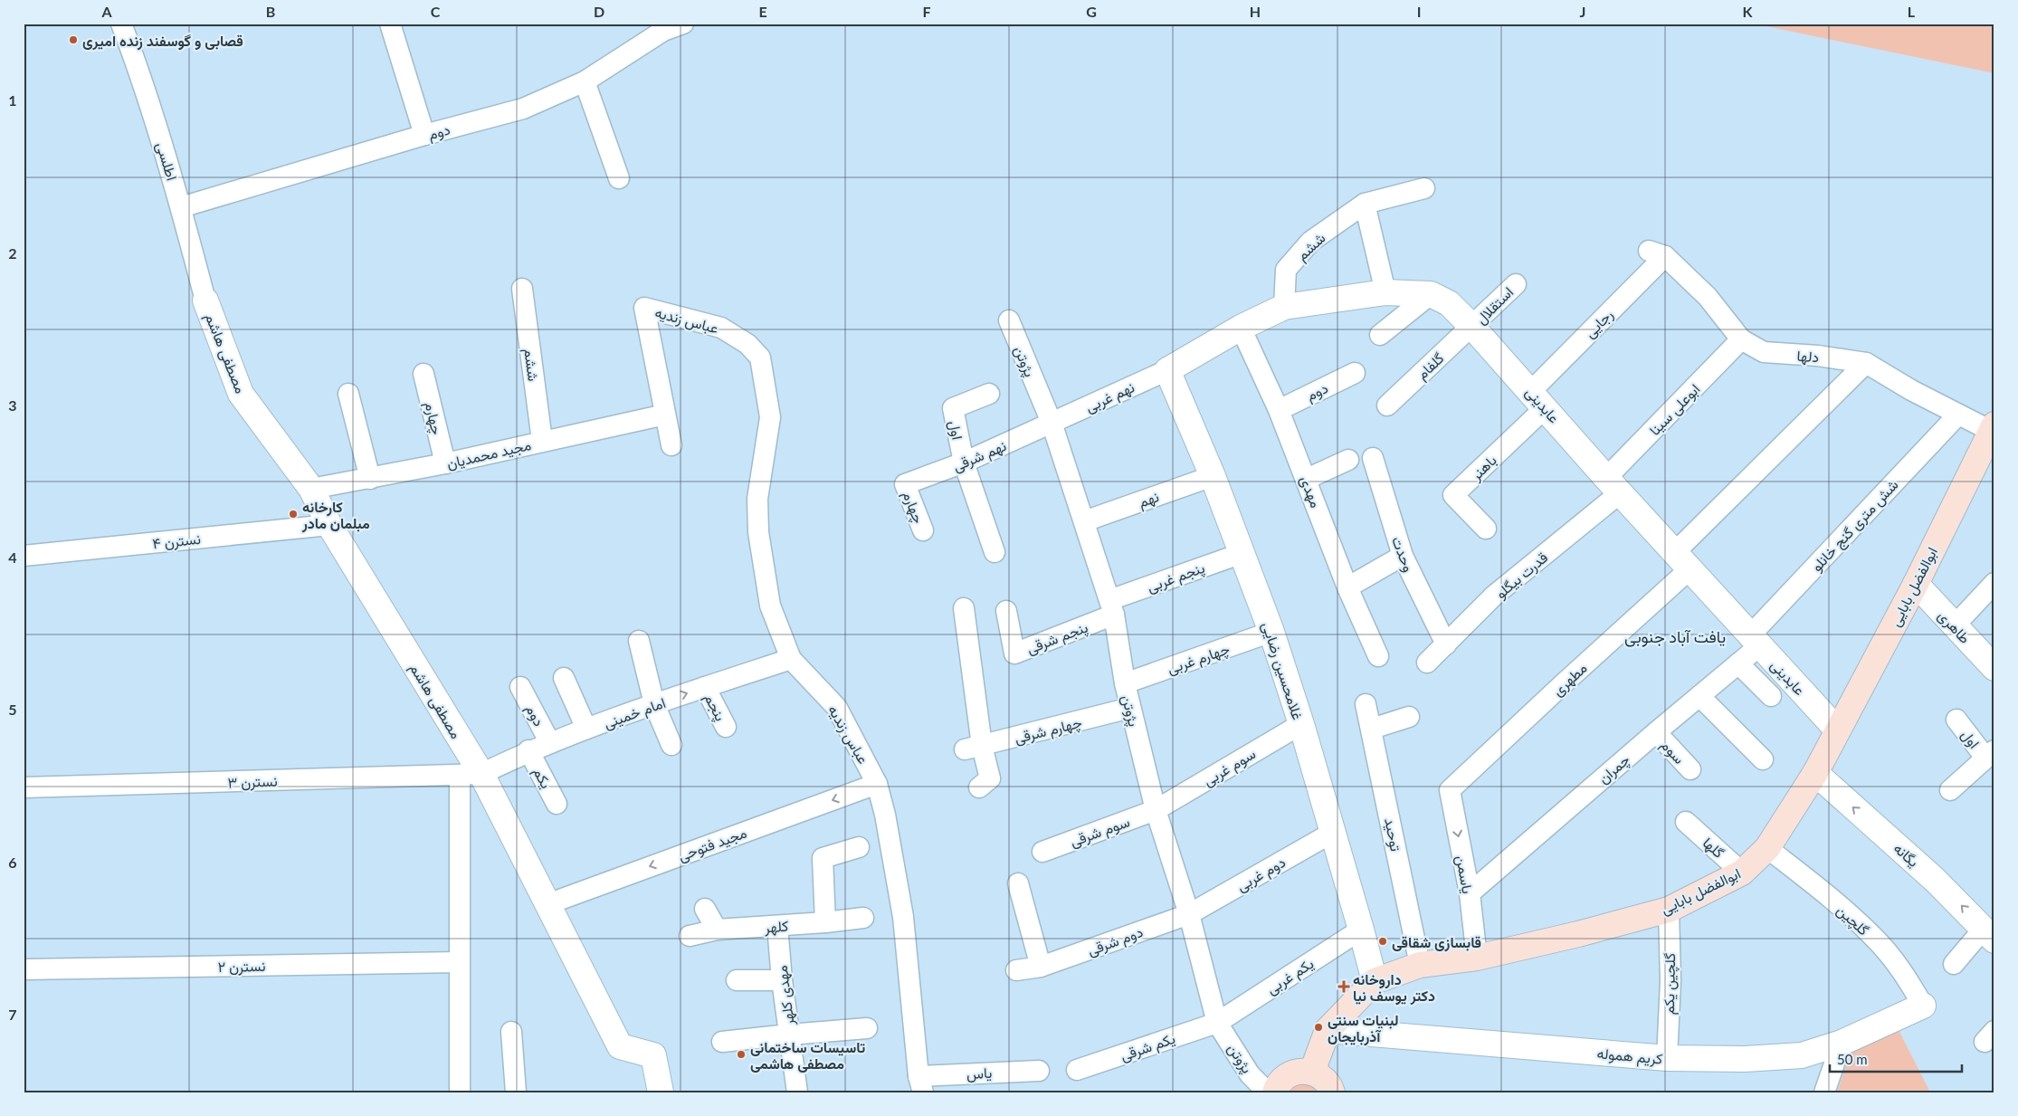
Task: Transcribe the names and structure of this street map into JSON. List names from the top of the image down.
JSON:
{
  "streets": {
    "main road": ["ابوالفضل بابایی"],
    "street": [
      "دوم",
      "اطلسی",
      "ششم",
      "استقلال",
      "عباس زندیه",
      "رجایی",
      "مصطفی هاشم",
      "دلها",
      "پژوتن",
      "گلفام",
      "نهم غربی",
      "عابدینی",
      "ابوعلی سینا",
      "چهارم",
      "اول",
      "مجید محمدیان",
      "نهم شرقی",
      "باهنر",
      "مهدی",
      "نهم",
      "شش متری گنج خانلو",
      "نسترن ۴",
      "وحدت",
      "قدرت بیگلو",
      "پنجم غربی",
      "طاهری",
      "پنجم شرقی",
      "چهارم غربی",
      "غلامحسین رضایی",
      "مطهری",
      "پنجم",
      "امام خمینی",
      "چهارم شرقی",
      "سوم",
      "سوم غربی",
      "چمران",
      "یکم",
      "نسترن ۳",
      "سوم شرقی",
      "توحید",
      "مجید فتوحی",
      "گلها",
      "یگانه",
      "دوم غربی",
      "یاسمن",
      "گلچین",
      "کلهر",
      "دوم شرقی",
      "نسترن ۲",
      "یکم غربی",
      "گلچین یکم",
      "مهدی کلهر",
      "یکم شرقی",
      "کریم هموله",
      "یاس"
    ]
  },
  "crossings": [
    ["دوم", "اطلسی"],
    ["دوم", "مهدی"],
    ["دوم", "امام خمینی"],
    ["اطلسی", "مصطفی هاشم"],
    ["ششم", "عابدینی"],
    ["ششم", "مجید محمدیان"],
    ["استقلال", "گلفام"],
    ["استقلال", "عابدینی"],
    ["عباس زندیه", "مجید محمدیان"],
    ["عباس زندیه", "امام خمینی"],
    ["عباس زندیه", "مجید فتوحی"],
    ["عباس زندیه", "یاس"],
    ["رجایی", "دلها"],
    ["رجایی", "عابدینی"],
    ["رجایی", "باهنر"],
    ["مصطفی هاشم", "مجید محمدیان"],
    ["مصطفی هاشم", "نسترن ۴"],
    ["مصطفی هاشم", "امام خمینی"],
    ["مصطفی هاشم", "نسترن ۳"],
    ["مصطفی هاشم", "مجید فتوحی"],
    ["دلها", "ابوعلی سینا"],
    ["دلها", "شش متری گنج خانلو"],
    ["دلها", "ابوالفضل بابایی"],
    ["پژوتن", "نهم غربی"],
    ["پژوتن", "نهم شرقی"],
    ["پژوتن", "نهم"],
    ["پژوتن", "پنجم غربی"],
    ["پژوتن", "پنجم شرقی"],
    ["پژوتن", "چهارم غربی"],
    ["پژوتن", "چهارم شرقی"],
    ["پژوتن", "سوم غربی"],
    ["پژوتن", "سوم شرقی"],
    ["پژوتن", "دوم غربی"],
    ["پژوتن", "دوم شرقی"],
    ["پژوتن", "یکم غربی"],
    ["پژوتن", "یکم شرقی"],
    ["گلفام", "عابدینی"],
    ["نهم غربی", "عابدینی"],
    ["نهم غربی", "نهم شرقی"],
    ["نهم غربی", "غلامحسین رضایی"],
    ["عابدینی", "ابوعلی سینا"],
    ["عابدینی", "باهنر"],
    ["عابدینی", "مهدی"],
    ["عابدینی", "شش متری گنج خانلو"],
    ["عابدینی", "قدرت بیگلو"],
    ["عابدینی", "ابوالفضل بابایی"],
    ["عابدینی", "غلامحسین رضایی"],
    ["عابدینی", "مطهری"],
    ["عابدینی", "چمران"],
    ["ابوعلی سینا", "قدرت بیگلو"],
    ["چهارم", "مجید محمدیان"],
    ["چهارم", "نهم شرقی"],
    ["اول", "نهم شرقی"],
    ["نهم", "غلامحسین رضایی"],
    ["شش متری گنج خانلو", "چمران"],
    ["وحدت", "قدرت بیگلو"],
    ["پنجم غربی", "پنجم شرقی"],
    ["پنجم غربی", "غلامحسین رضایی"],
    ["ابوالفضل بابایی", "طاهری"],
    ["ابوالفضل بابایی", "غلامحسین رضایی"],
    ["ابوالفضل بابایی", "توحید"],
    ["ابوالفضل بابایی", "گلها"],
    ["ابوالفضل بابایی", "یگانه"],
    ["ابوالفضل بابایی", "یاسمن"],
    ["ابوالفضل بابایی", "گلچین"],
    ["ابوالفضل بابایی", "گلچین یکم"],
    ["ابوالفضل بابایی", "کریم هموله"],
    ["چهارم غربی", "غلامحسین رضایی"],
    ["غلامحسین رضایی", "سوم غربی"],
    ["غلامحسین رضایی", "دوم غربی"],
    ["غلامحسین رضایی", "یکم غربی"],
    ["مطهری", "یاسمن"],
    ["پنجم", "امام خمینی"],
    ["امام خمینی", "یکم"],
    ["امام خمینی", "نسترن ۳"],
    ["سوم", "چمران"],
    ["سوم غربی", "سوم شرقی"],
    ["چمران", "یاسمن"],
    ["دوم غربی", "دوم شرقی"],
    ["گلچین", "کریم هموله"],
    ["کلهر", "مهدی کلهر"],
    ["یکم غربی", "یکم شرقی"],
    ["گلچین یکم", "کریم هموله"]
  ],
  "one_way": ["مجید فتوحی", "یگانه", "یاسمن"],
  "districts": ["یافت آباد جنوبی"],
  "places": {
    "other": [
      "قصابی و گوسفند زنده امیری",
      "کارخانه مبلمان مادر",
      "قابسازی شقاقی",
      "لبنیات سنتی آذربایجان",
      "تاسیسات ساختمانی مصطفی هاشمی"
    ],
    "health": ["داروخانه دکتر یوسف نیا"]
  },
  "scale_bar": "50 m",
  "grid": {
    "columns": [
      "A",
      "B",
      "C",
      "D",
      "E",
      "F",
      "G",
      "H",
      "I",
      "J",
      "K",
      "L"
    ],
    "rows": [
      "1",
      "2",
      "3",
      "4",
      "5",
      "6",
      "7"
    ]
  }
}
